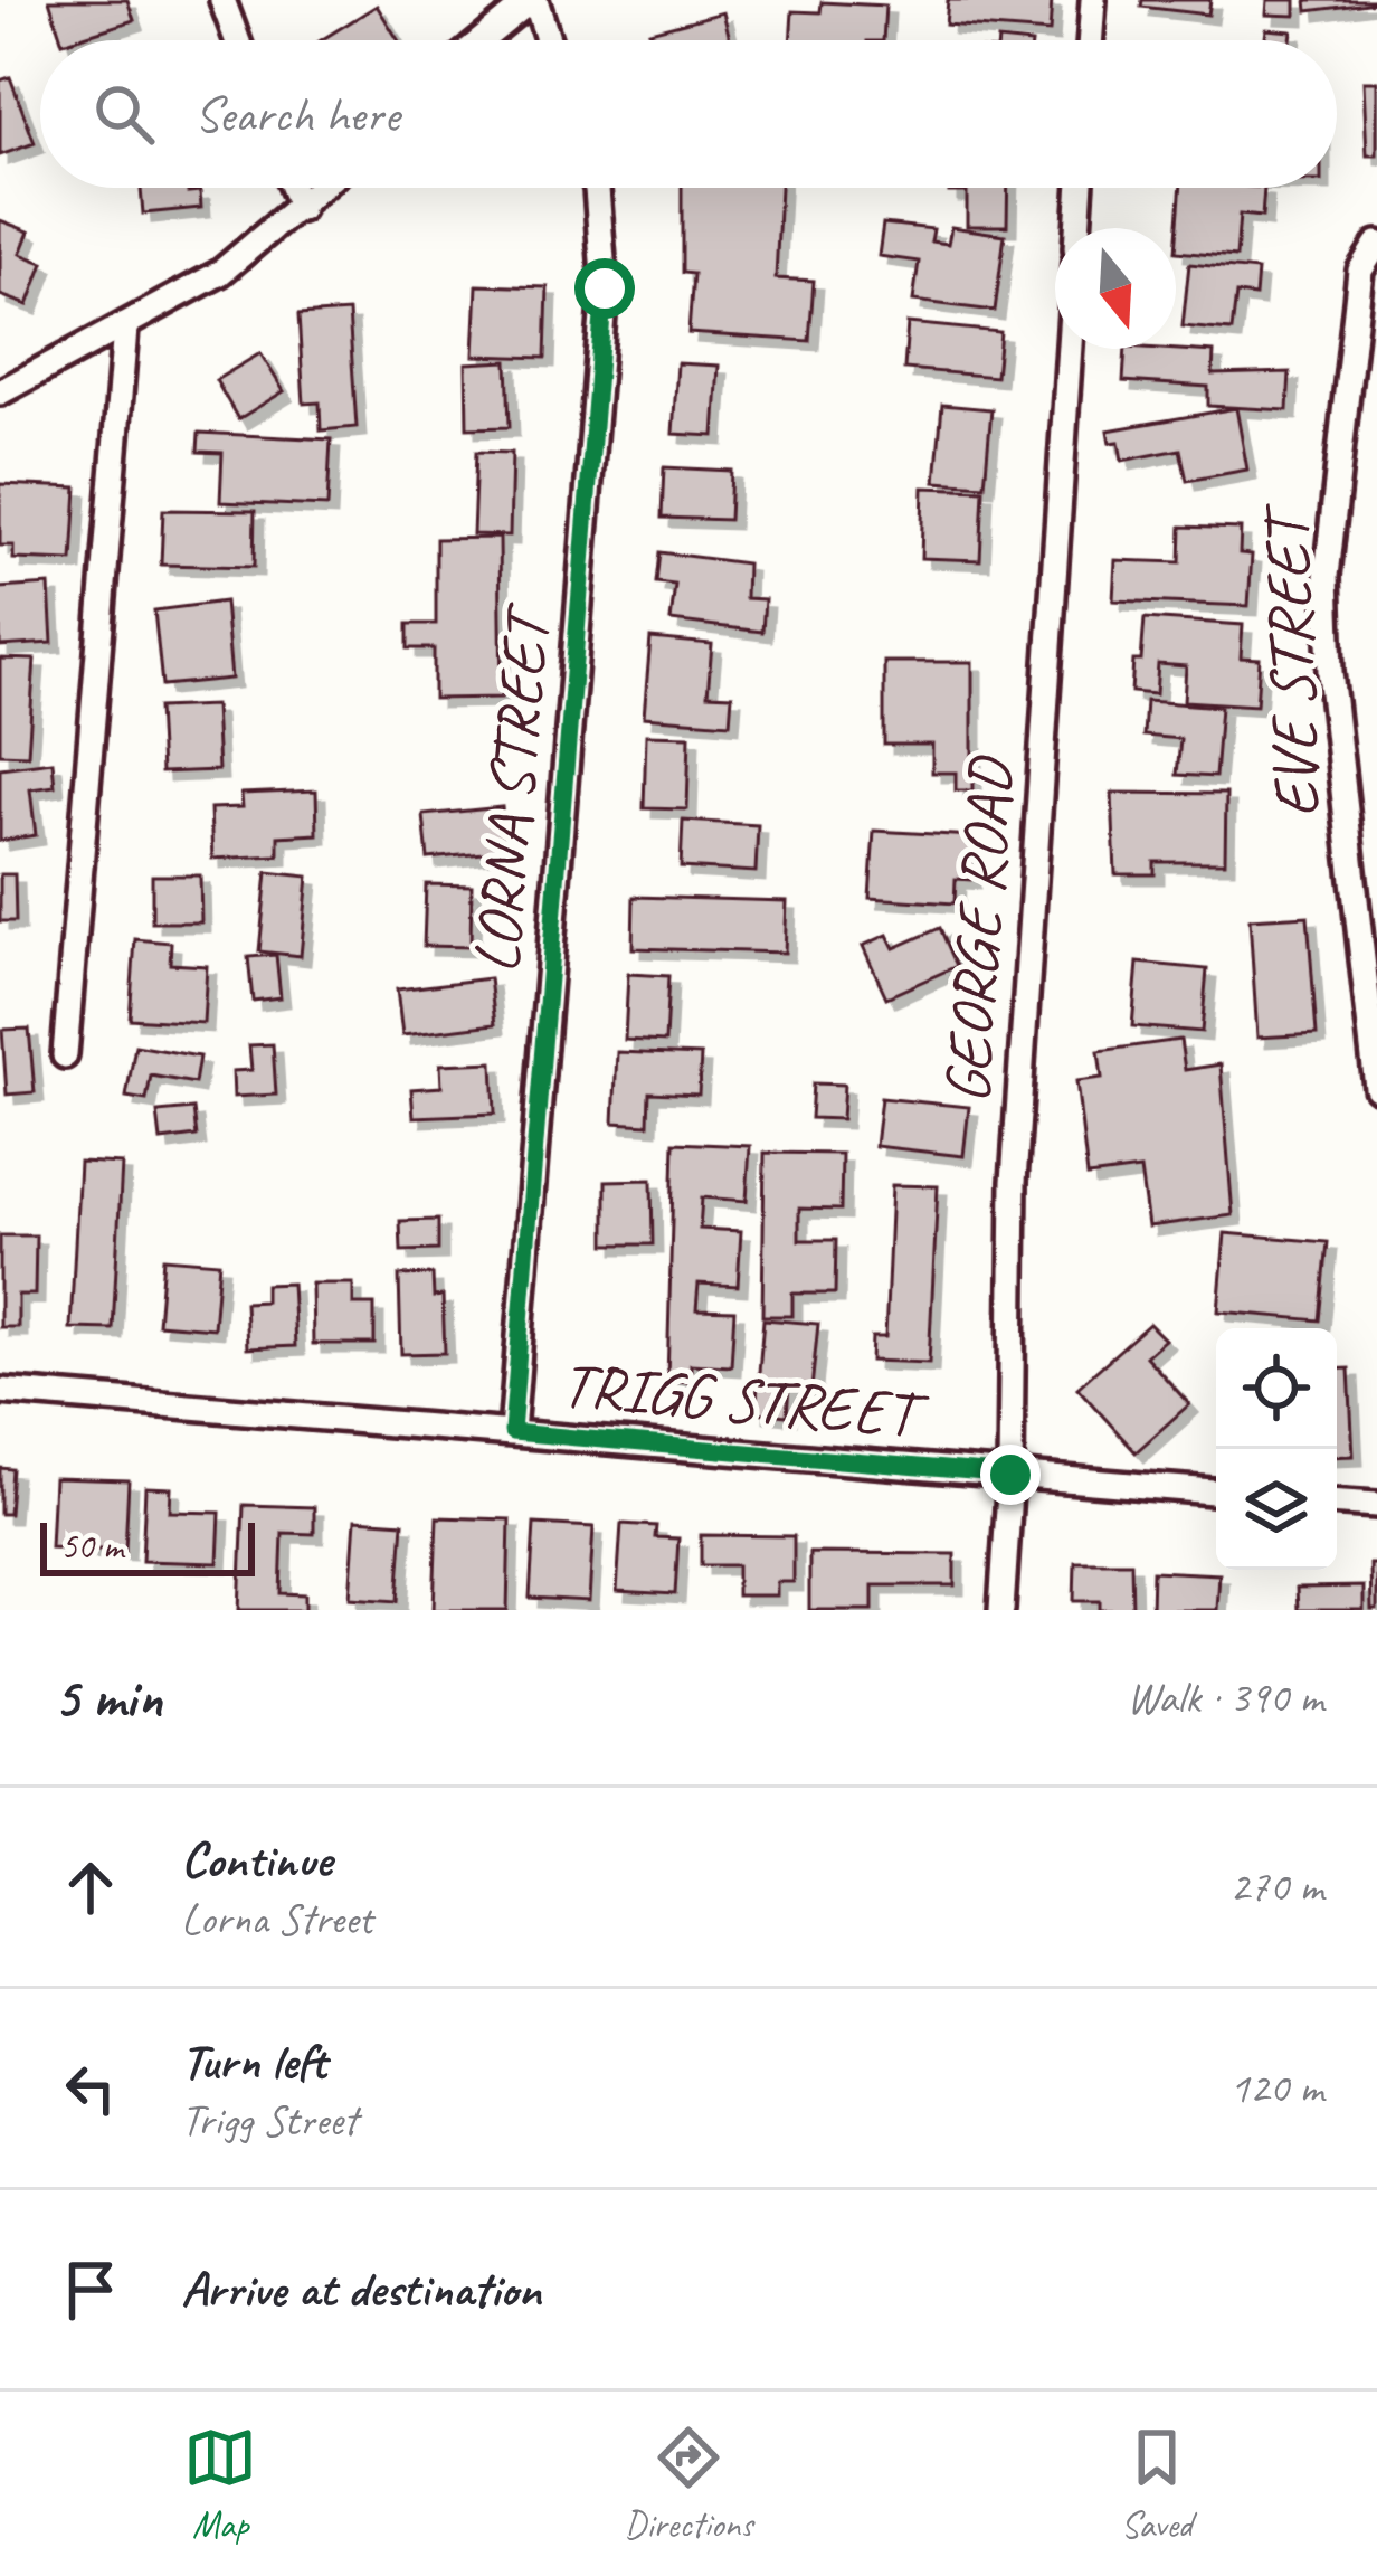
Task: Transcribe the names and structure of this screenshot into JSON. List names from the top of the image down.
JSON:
{
  "streets": {
    "street": [
      "EVE STREET",
      "LORNA STREET",
      "GEORGE ROAD",
      "TRIGG STREET"
    ]
  },
  "crossings": [
    ["LORNA STREET", "TRIGG STREET"],
    ["GEORGE ROAD", "TRIGG STREET"]
  ],
  "scale_bar": "50 m",
  "north": "bottom",
  "page": {
    "search": "Search here",
    "scale": "50 m",
    "heading": ["5 min", "Walk · 390 m"],
    "list": [
      ["Continue", "Lorna Street", "270 m"],
      ["Turn left", "Trigg Street", "120 m"],
      "Arrive at destination"
    ],
    "nav": ["Map", "Directions", "Saved"]
  }
}
